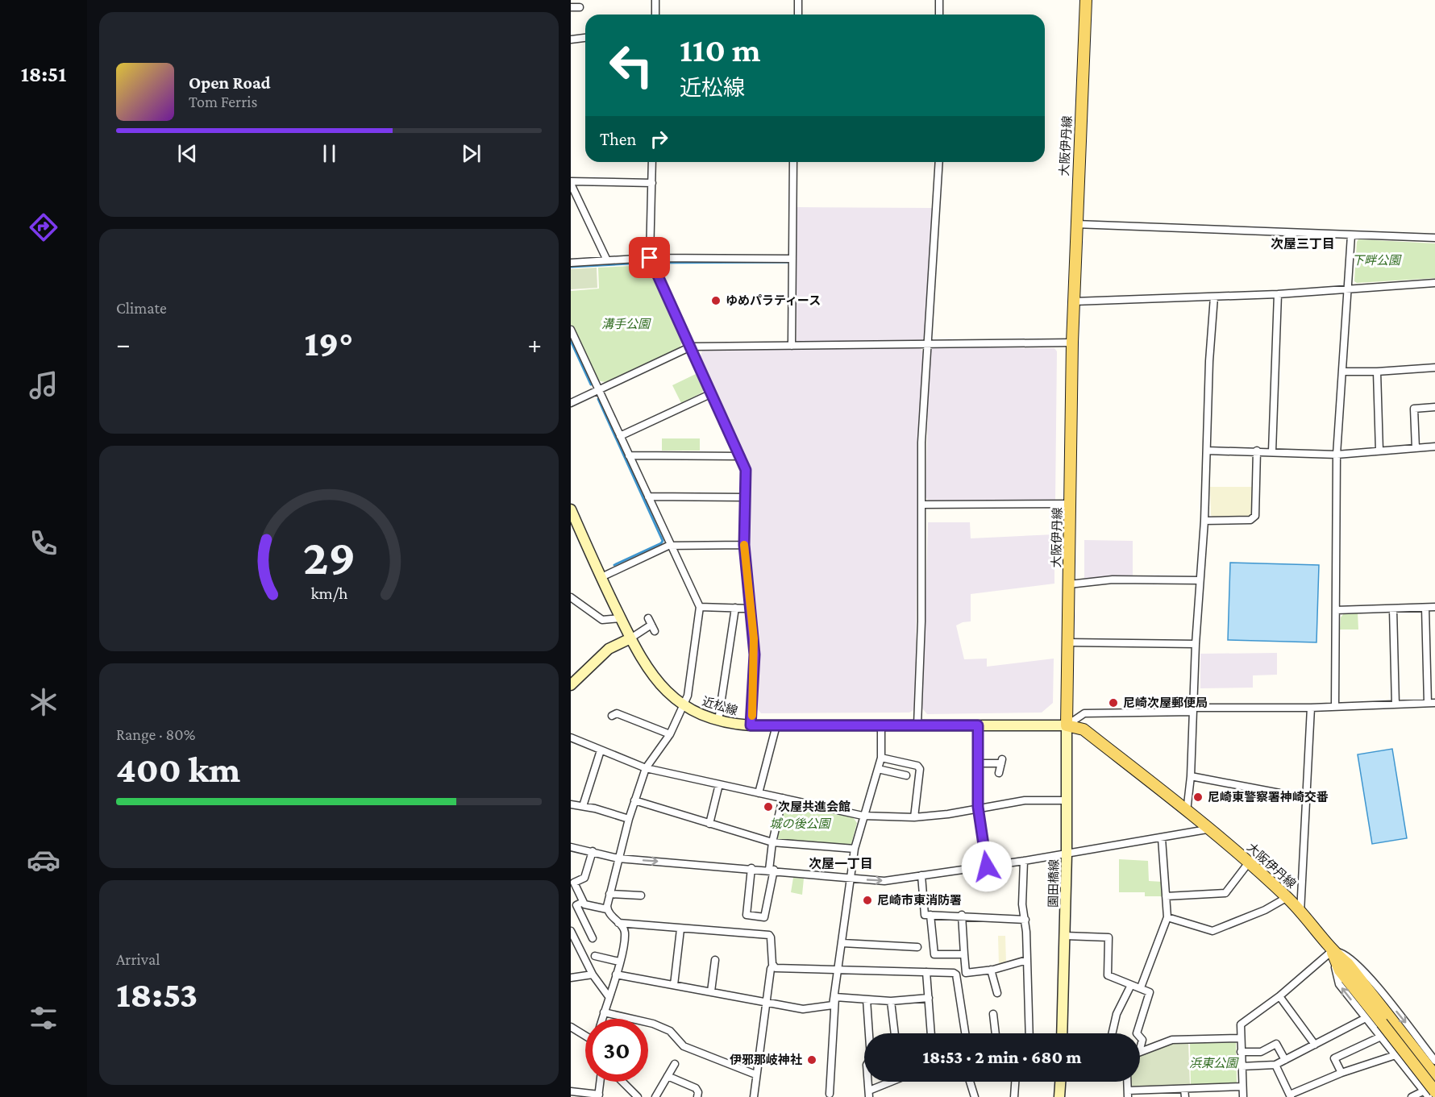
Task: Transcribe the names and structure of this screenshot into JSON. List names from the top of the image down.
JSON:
{
  "streets": {
    "main road": ["大阪伊丹線"],
    "street": ["近松線", "園田橋線"]
  },
  "crossings": [
    ["大阪伊丹線", "近松線"],
    ["大阪伊丹線", "園田橋線"],
    ["近松線", "園田橋線"]
  ],
  "districts": ["次屋三丁目", "次屋一丁目"],
  "parks": [
    "下畔公園",
    "溝手公園",
    "城の後公園",
    "浜東公園"
  ],
  "places": [
    "ゆめパラティース",
    "尼崎次屋郵便局",
    "尼崎東警察署神崎交番",
    "次屋共進会館",
    "尼崎市東消防署",
    "伊邪那岐神社"
  ],
  "page": {
    "tabs": "18:51",
    "turn": ["110 m", "近松線"],
    "song": ["Open Road", "Tom Ferris"],
    "then": "Then",
    "tile": [
      "Climate",
      ["Range · 80%", "400 km"],
      ["Arrival", "18:53"]
    ],
    "heat": ["−", "19°", "+"],
    "limit": "30",
    "trip": "18:53 · 2 min · 680 m",
    "gauge": ["29", "km/h"]
  }
}
